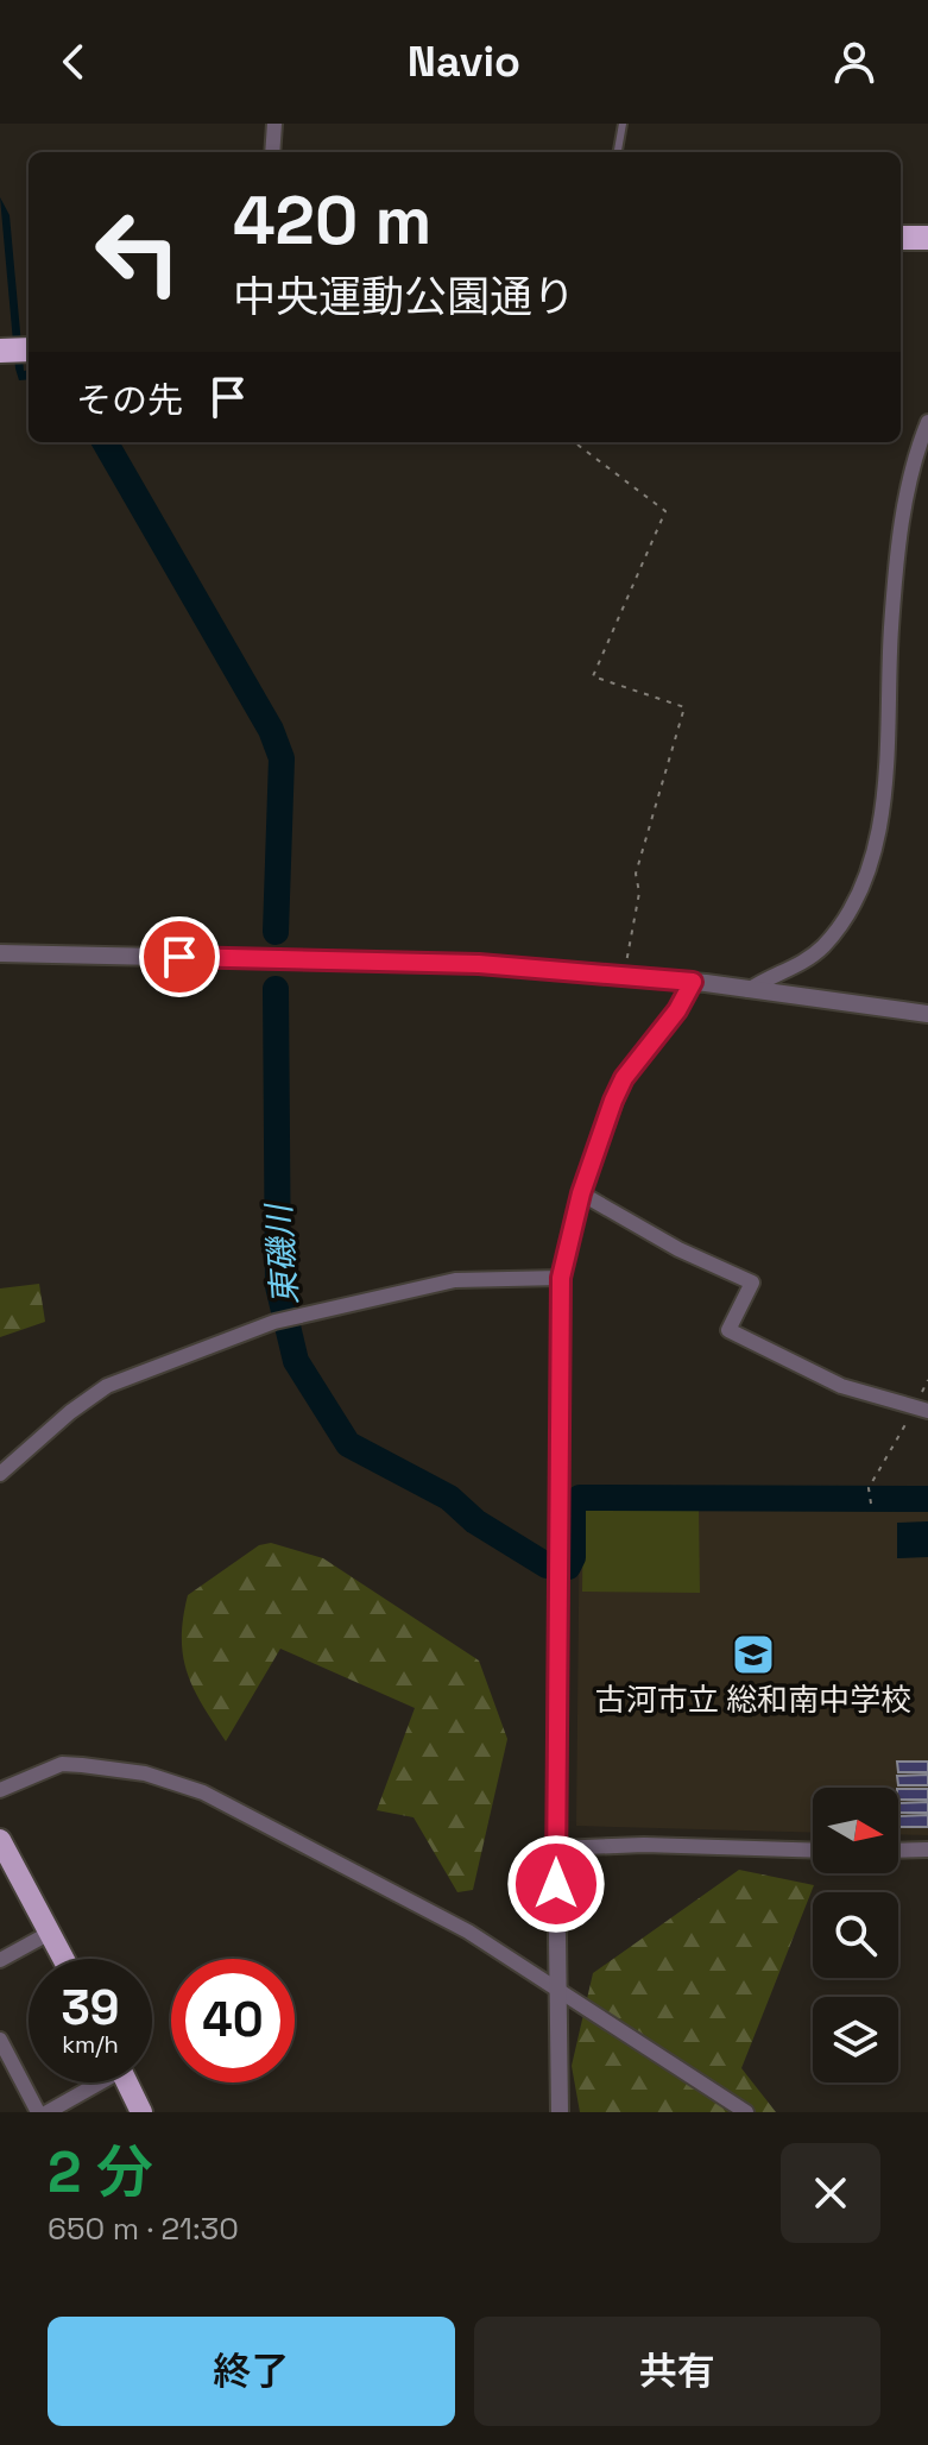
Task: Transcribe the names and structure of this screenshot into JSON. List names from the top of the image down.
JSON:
{
  "water": ["東磯川"],
  "places": {
    "school or university": ["古河市立 総和南中学校"]
  },
  "north": "right",
  "page": {
    "header": "Navio",
    "turn": ["420 m", "中央運動公園通り"],
    "then": "その先",
    "speed": "39 km/h",
    "limit": "40",
    "heading": ["2 分", "650 m · 21:30"],
    "buttons": ["終了", "共有"]
  }
}
